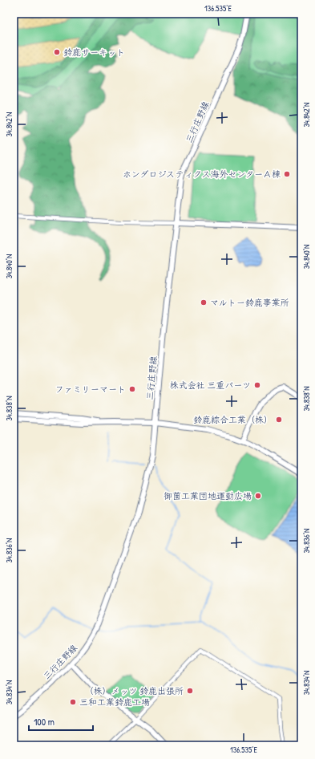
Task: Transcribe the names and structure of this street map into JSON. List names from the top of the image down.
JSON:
{
  "streets": {
    "main road": ["三行庄野線"]
  },
  "places": [
    "鈴鹿サーキット",
    "ホンダロジスティクス海外センターＡ棟",
    "マルトー鈴鹿事業所",
    "株式会社 三重パーツ",
    "ファミリーマート",
    "鈴鹿綜合工業（株）",
    "御薗工業団地運動広場",
    "（株）メッツ 鈴鹿出張所",
    "三和工業鈴鹿工場"
  ],
  "scale_bar": "100 m",
  "coordinates": [
    "136.535°E",
    "34.842°N",
    "34.840°N",
    "34.838°N",
    "34.836°N",
    "34.834°N"
  ]
}
